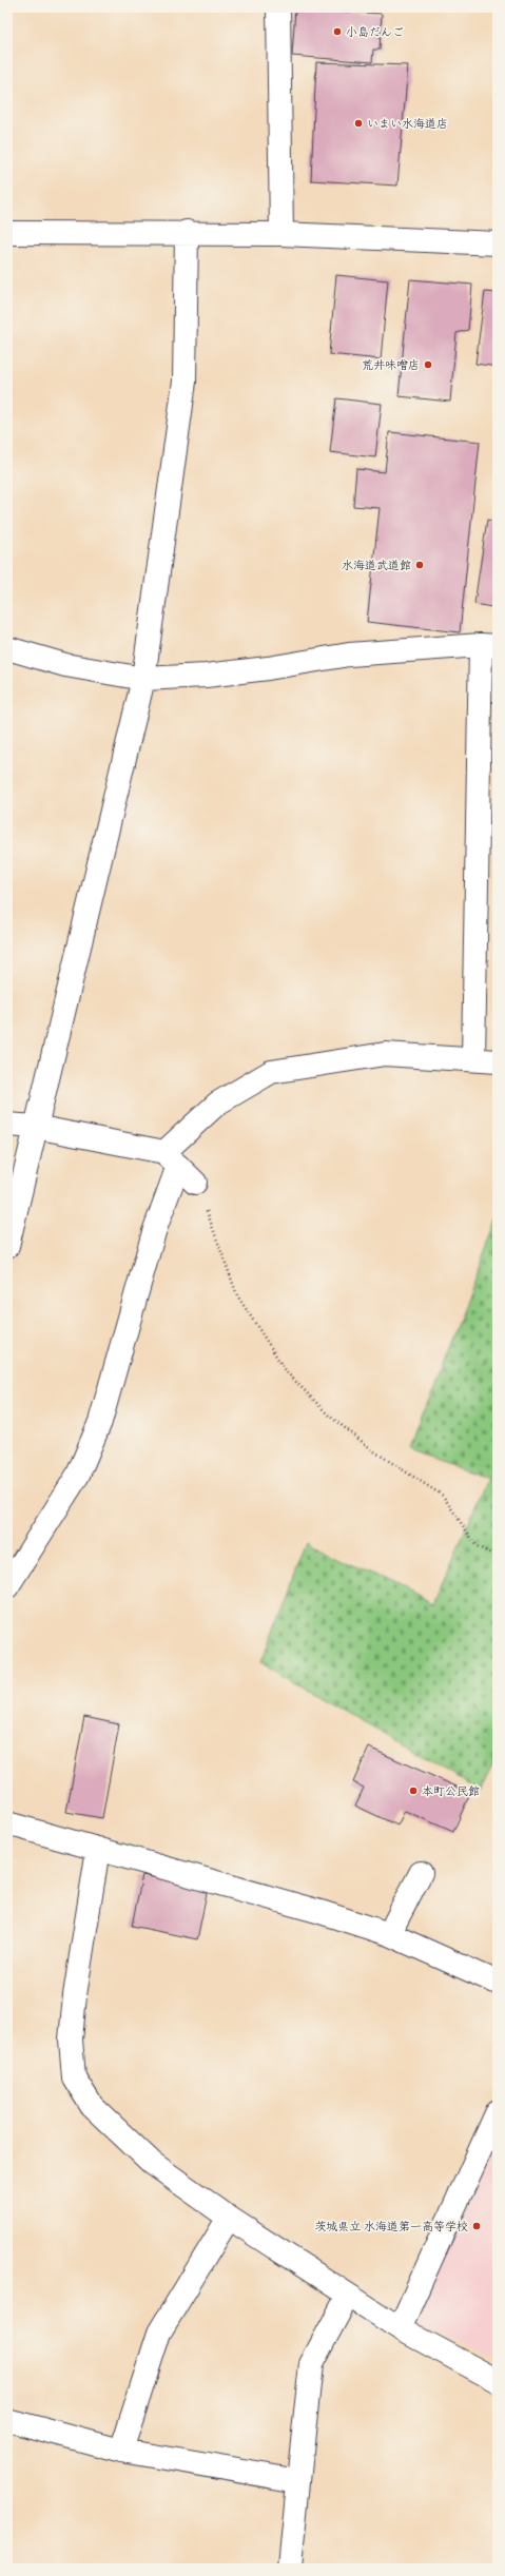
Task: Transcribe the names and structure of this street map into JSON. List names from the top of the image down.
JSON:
{
  "places": [
    "小島だんご",
    "いまい水海道店",
    "荒井味噌店",
    "水海道武道館",
    "本町公民館",
    "茨城県立 水海道第一高等学校"
  ]
}
